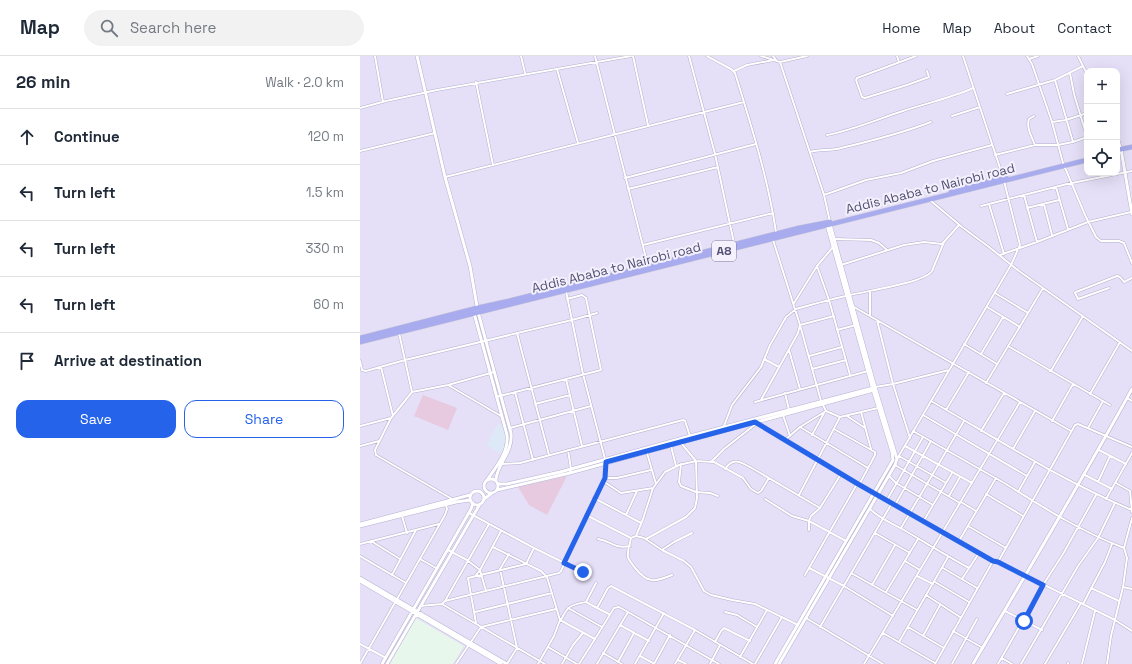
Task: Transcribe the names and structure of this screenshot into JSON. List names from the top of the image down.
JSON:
{
  "streets": {
    "highway": ["Addis Ababa to Nairobi road", "A8"]
  },
  "page": {
    "header": "Map",
    "search": "Search here",
    "nav": [
      "Home",
      "Map",
      "About",
      "Contact"
    ],
    "heading": ["26 min", "Walk · 2.0 km"],
    "map_buttons": ["+", "−"],
    "list": [
      ["Continue", "120 m"],
      ["Turn left", "1.5 km"],
      ["Turn left", "330 m"],
      ["Turn left", "60 m"],
      "Arrive at destination"
    ],
    "buttons": ["Save", "Share"]
  }
}
